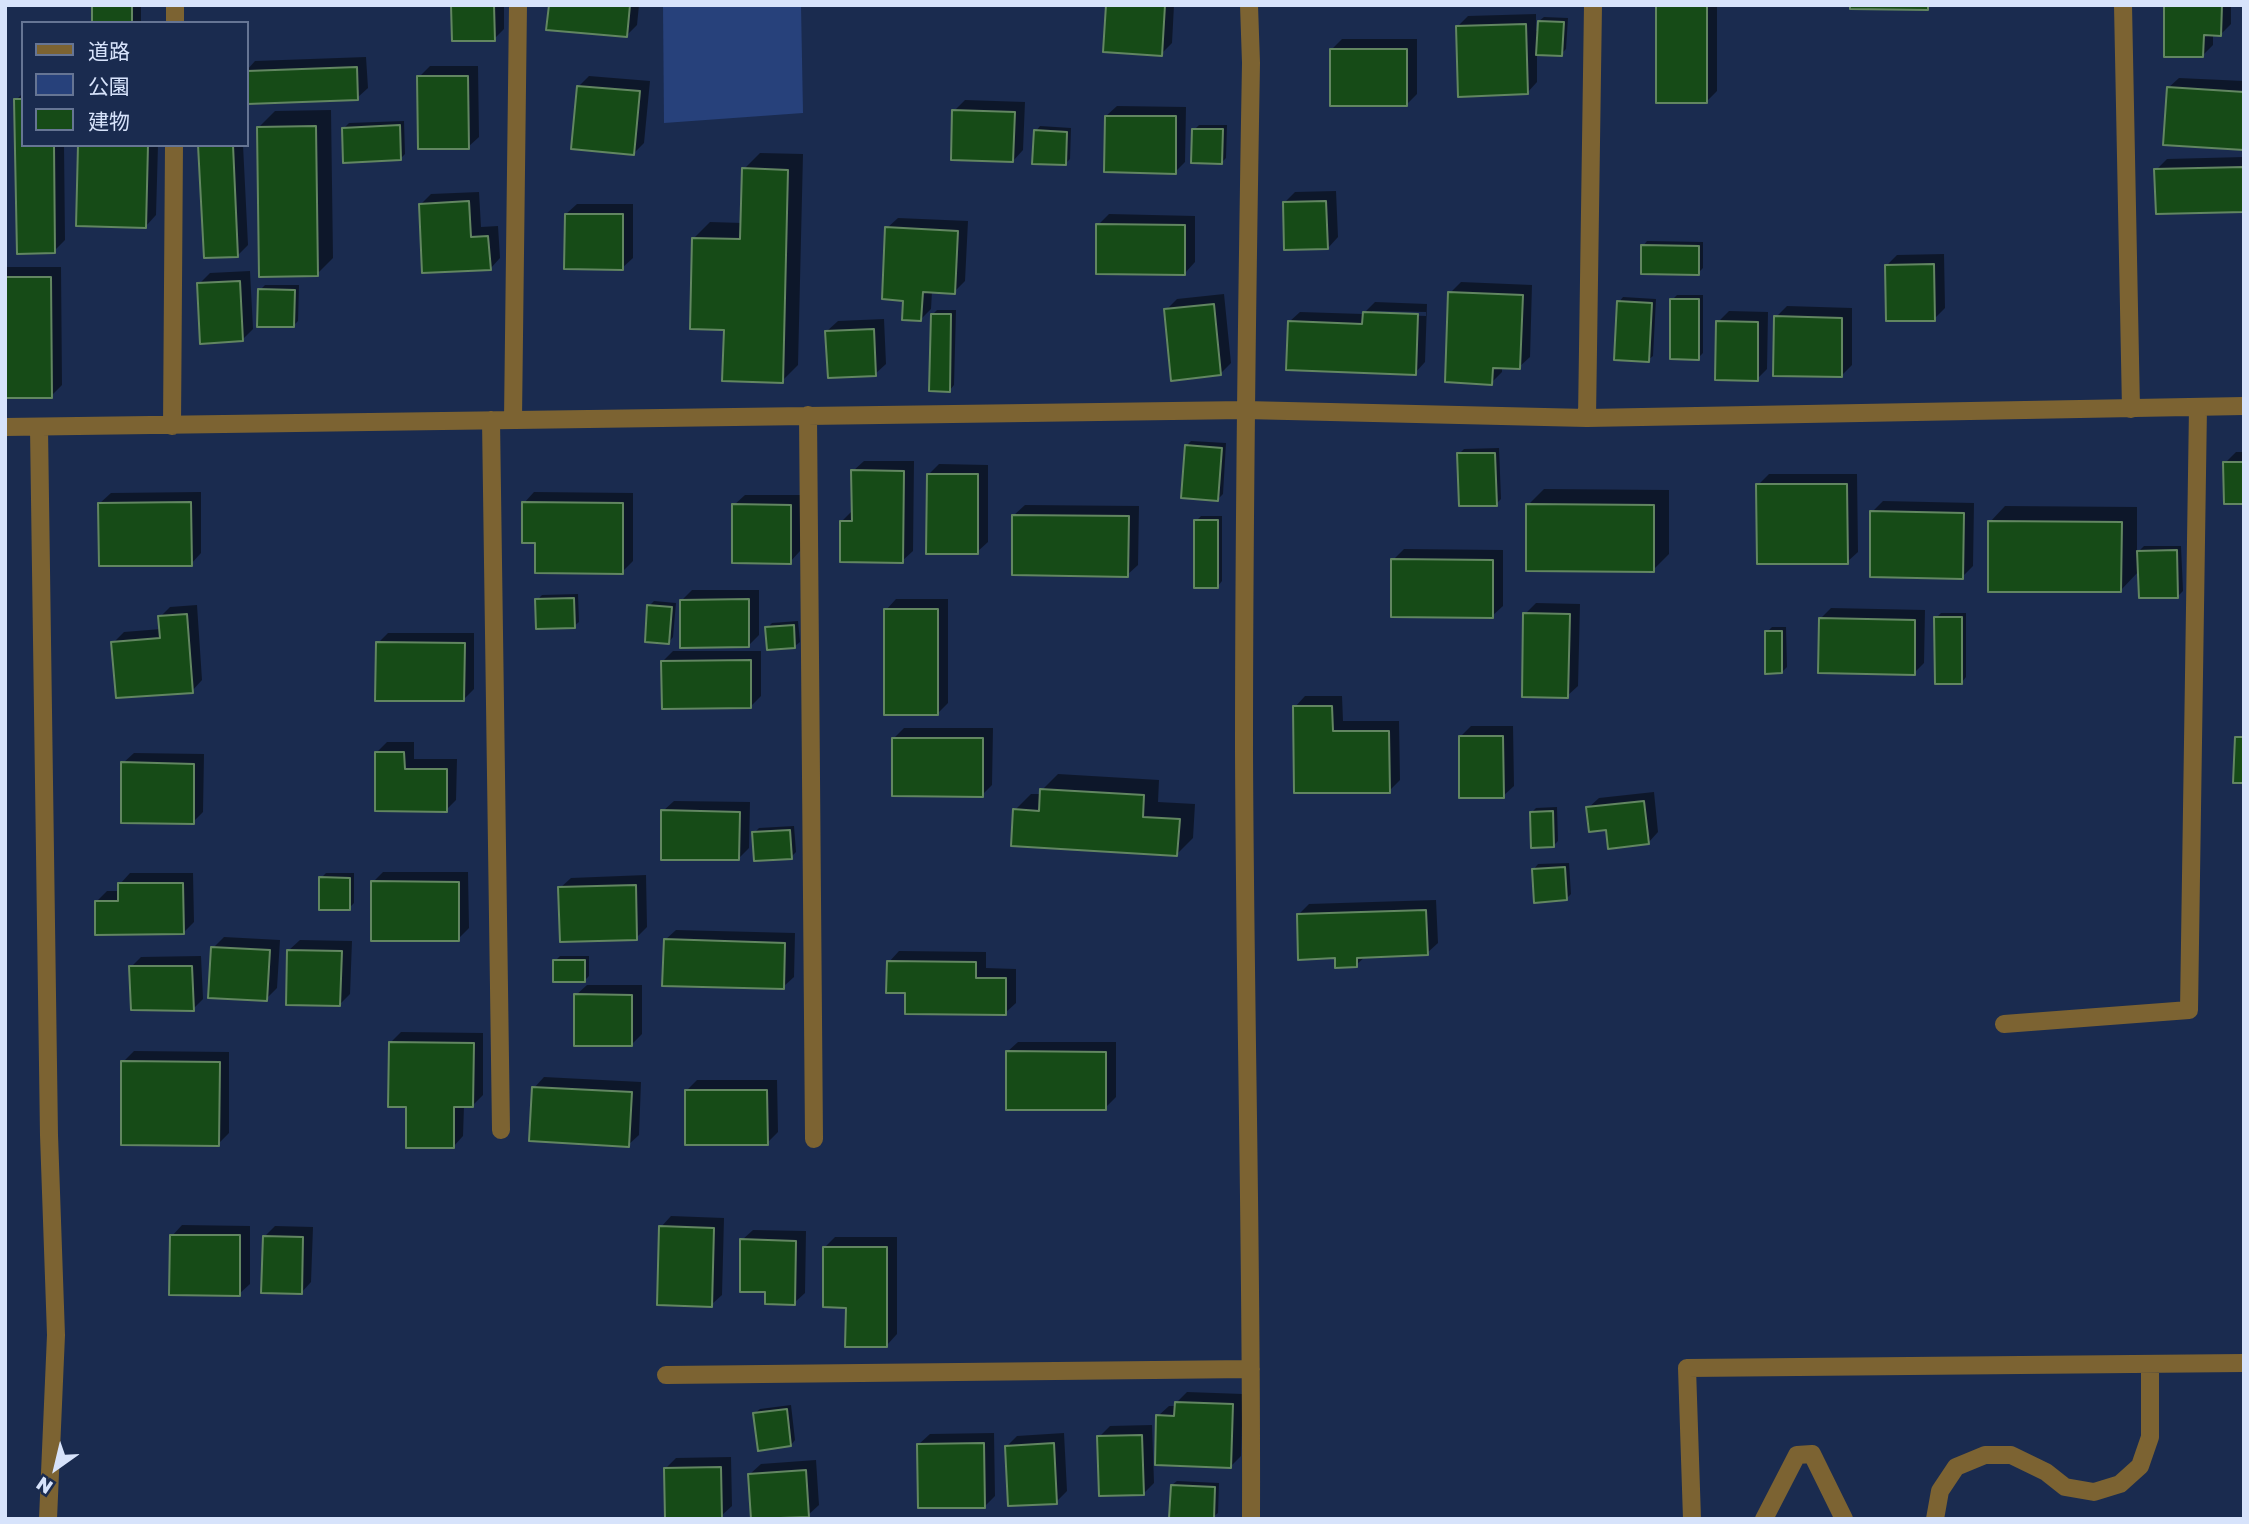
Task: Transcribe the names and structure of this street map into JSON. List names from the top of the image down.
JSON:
{
  "legend": ["道路", "公園", "建物"],
  "north": "bottom left"
}
